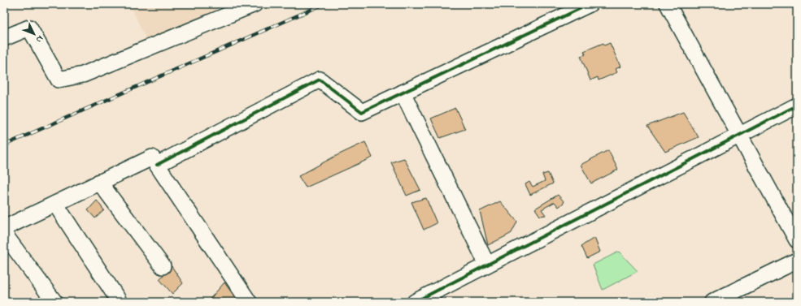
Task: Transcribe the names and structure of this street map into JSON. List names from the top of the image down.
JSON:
{
  "north": "bottom right"
}
